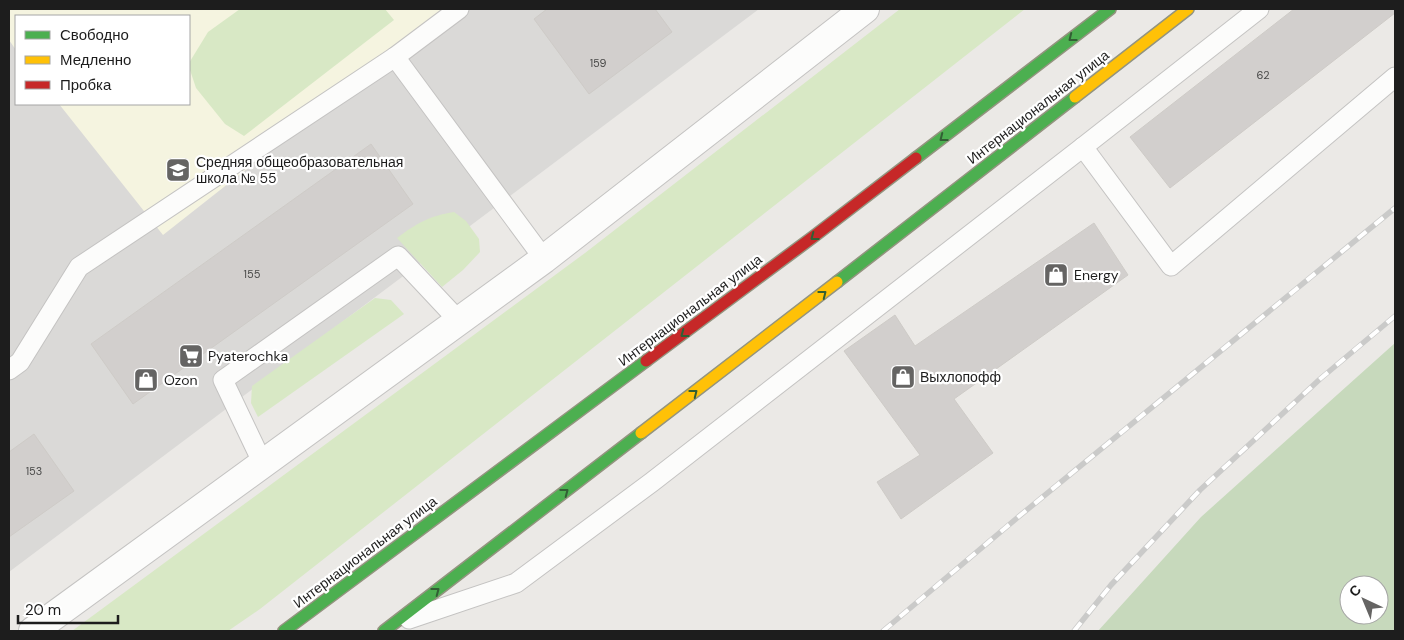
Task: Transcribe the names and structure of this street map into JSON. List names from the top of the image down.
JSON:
{
  "streets": {
    "main road": ["Интернациональная улица"]
  },
  "places": {
    "school or university": ["Средняя общеобразовательная школа № 55"],
    "shop": ["Energy", "Выхлопофф", "Ozon"],
    "supermarket": ["Pyaterochka"]
  },
  "house_numbers": [
    "159",
    "62",
    "155",
    "153"
  ],
  "legend": ["Свободно", "Медленно", "Пробка"],
  "scale_bar": "20 m",
  "north": "top left"
}
